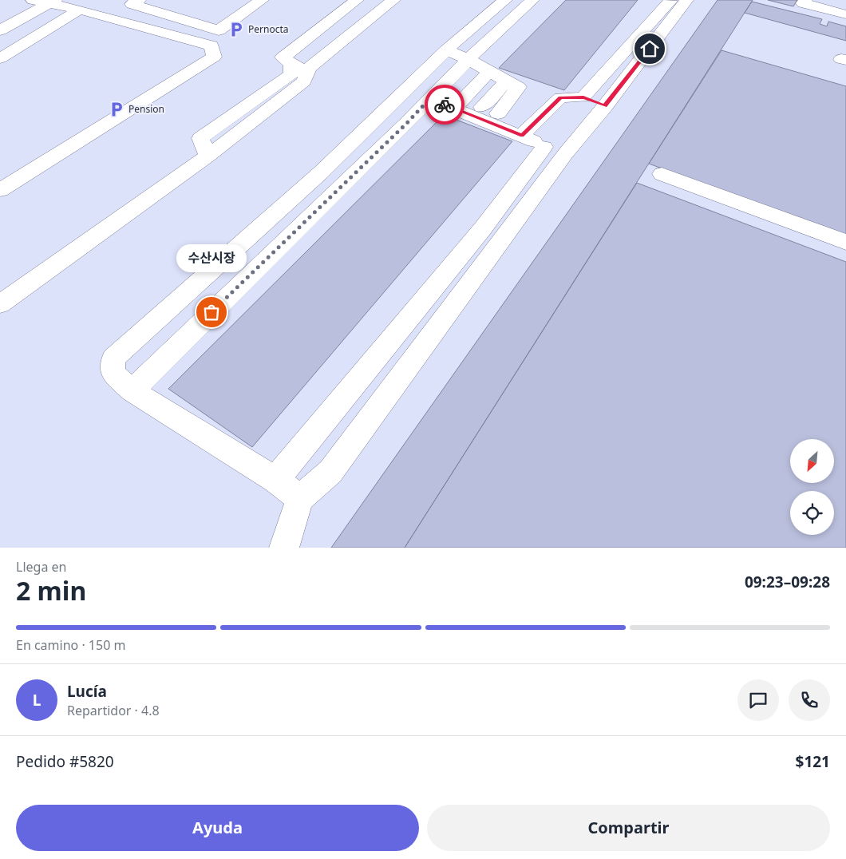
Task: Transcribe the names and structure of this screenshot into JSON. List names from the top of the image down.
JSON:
{
  "places": {
    "parking": ["Pernocta", "Pension"],
    "other": ["수산시장"]
  },
  "north": "bottom left",
  "page": {
    "bubble": "수산시장",
    "heading": ["2 min", "Llega en", "09:23–09:28"],
    "panel": [
      "Lucía",
      "Repartidor · 4.8",
      "Pedido #5820",
      "$121"
    ],
    "bar": "En camino · 150 m",
    "round": "L",
    "buttons": ["Ayuda", "Compartir"]
  }
}
